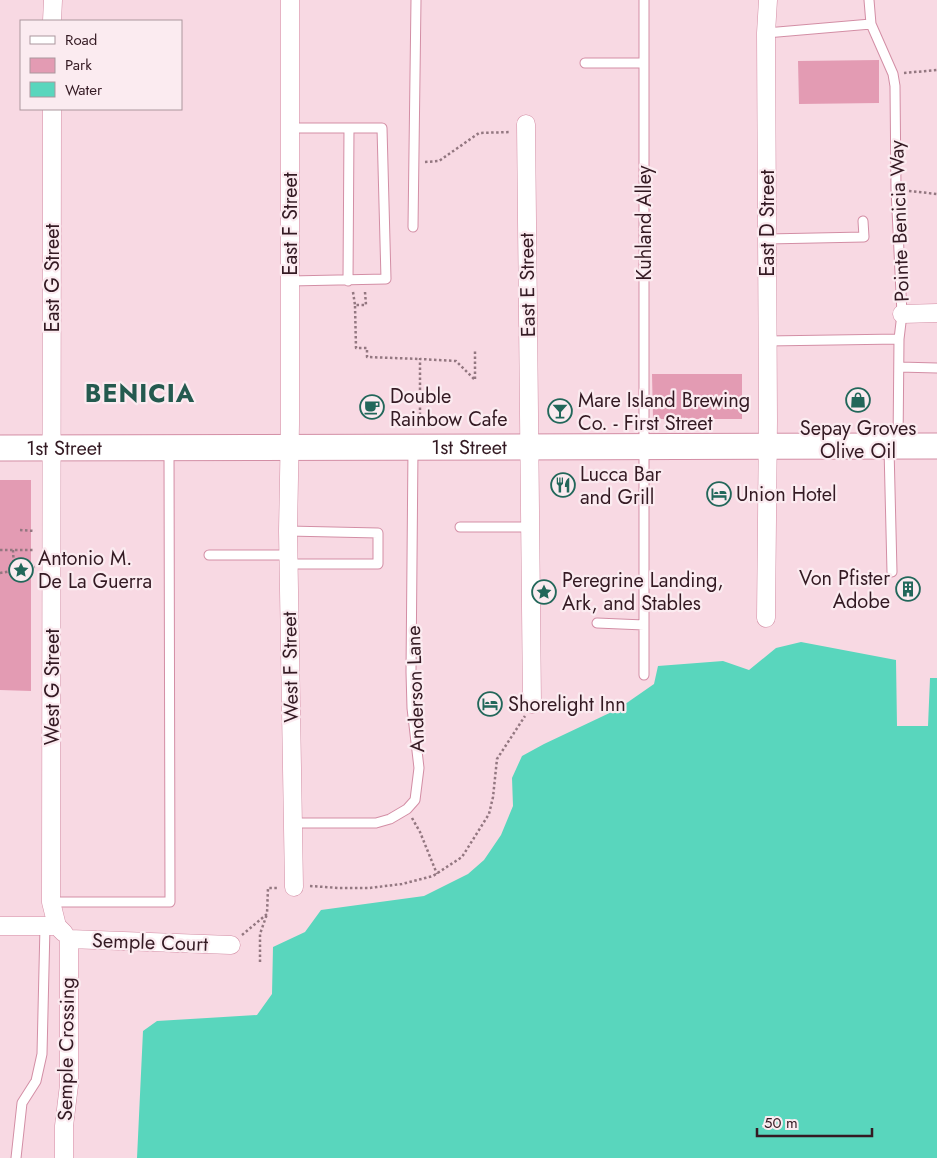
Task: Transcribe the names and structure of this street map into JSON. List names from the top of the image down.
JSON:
{
  "streets": {
    "main road": ["1st Street"],
    "street": [
      "East D Street",
      "East F Street",
      "East G Street",
      "East E Street",
      "West F Street",
      "West G Street",
      "Semple Court",
      "Semple Crossing"
    ],
    "lane": ["Pointe Benicia Way", "Kuhland Alley", "Anderson Lane"]
  },
  "crossings": [
    ["Pointe Benicia Way", "1st Street"],
    ["Kuhland Alley", "1st Street"],
    ["East D Street", "1st Street"],
    ["East F Street", "1st Street"],
    ["East F Street", "West F Street"],
    ["East G Street", "1st Street"],
    ["East G Street", "West G Street"],
    ["East E Street", "1st Street"],
    ["1st Street", "West F Street"],
    ["1st Street", "West G Street"],
    ["1st Street", "Anderson Lane"],
    ["West F Street", "Anderson Lane"],
    ["West G Street", "Semple Court"],
    ["West G Street", "Semple Crossing"],
    ["Semple Court", "Semple Crossing"]
  ],
  "districts": ["BENICIA"],
  "places": {
    "shop": ["Sepay Groves Olive Oil"],
    "cafe": ["Double Rainbow Cafe"],
    "bar": ["Mare Island Brewing Co. - First Street"],
    "restaurant": ["Lucca Bar and Grill"],
    "hotel": ["Union Hotel", "Shorelight Inn"],
    "place": ["Antonio M. De La Guerra", "Peregrine Landing, Ark, and Stables"],
    "building": ["Von Pfister Adobe"]
  },
  "legend": ["Road", "Park", "Water"],
  "scale_bar": "50 m"
}
